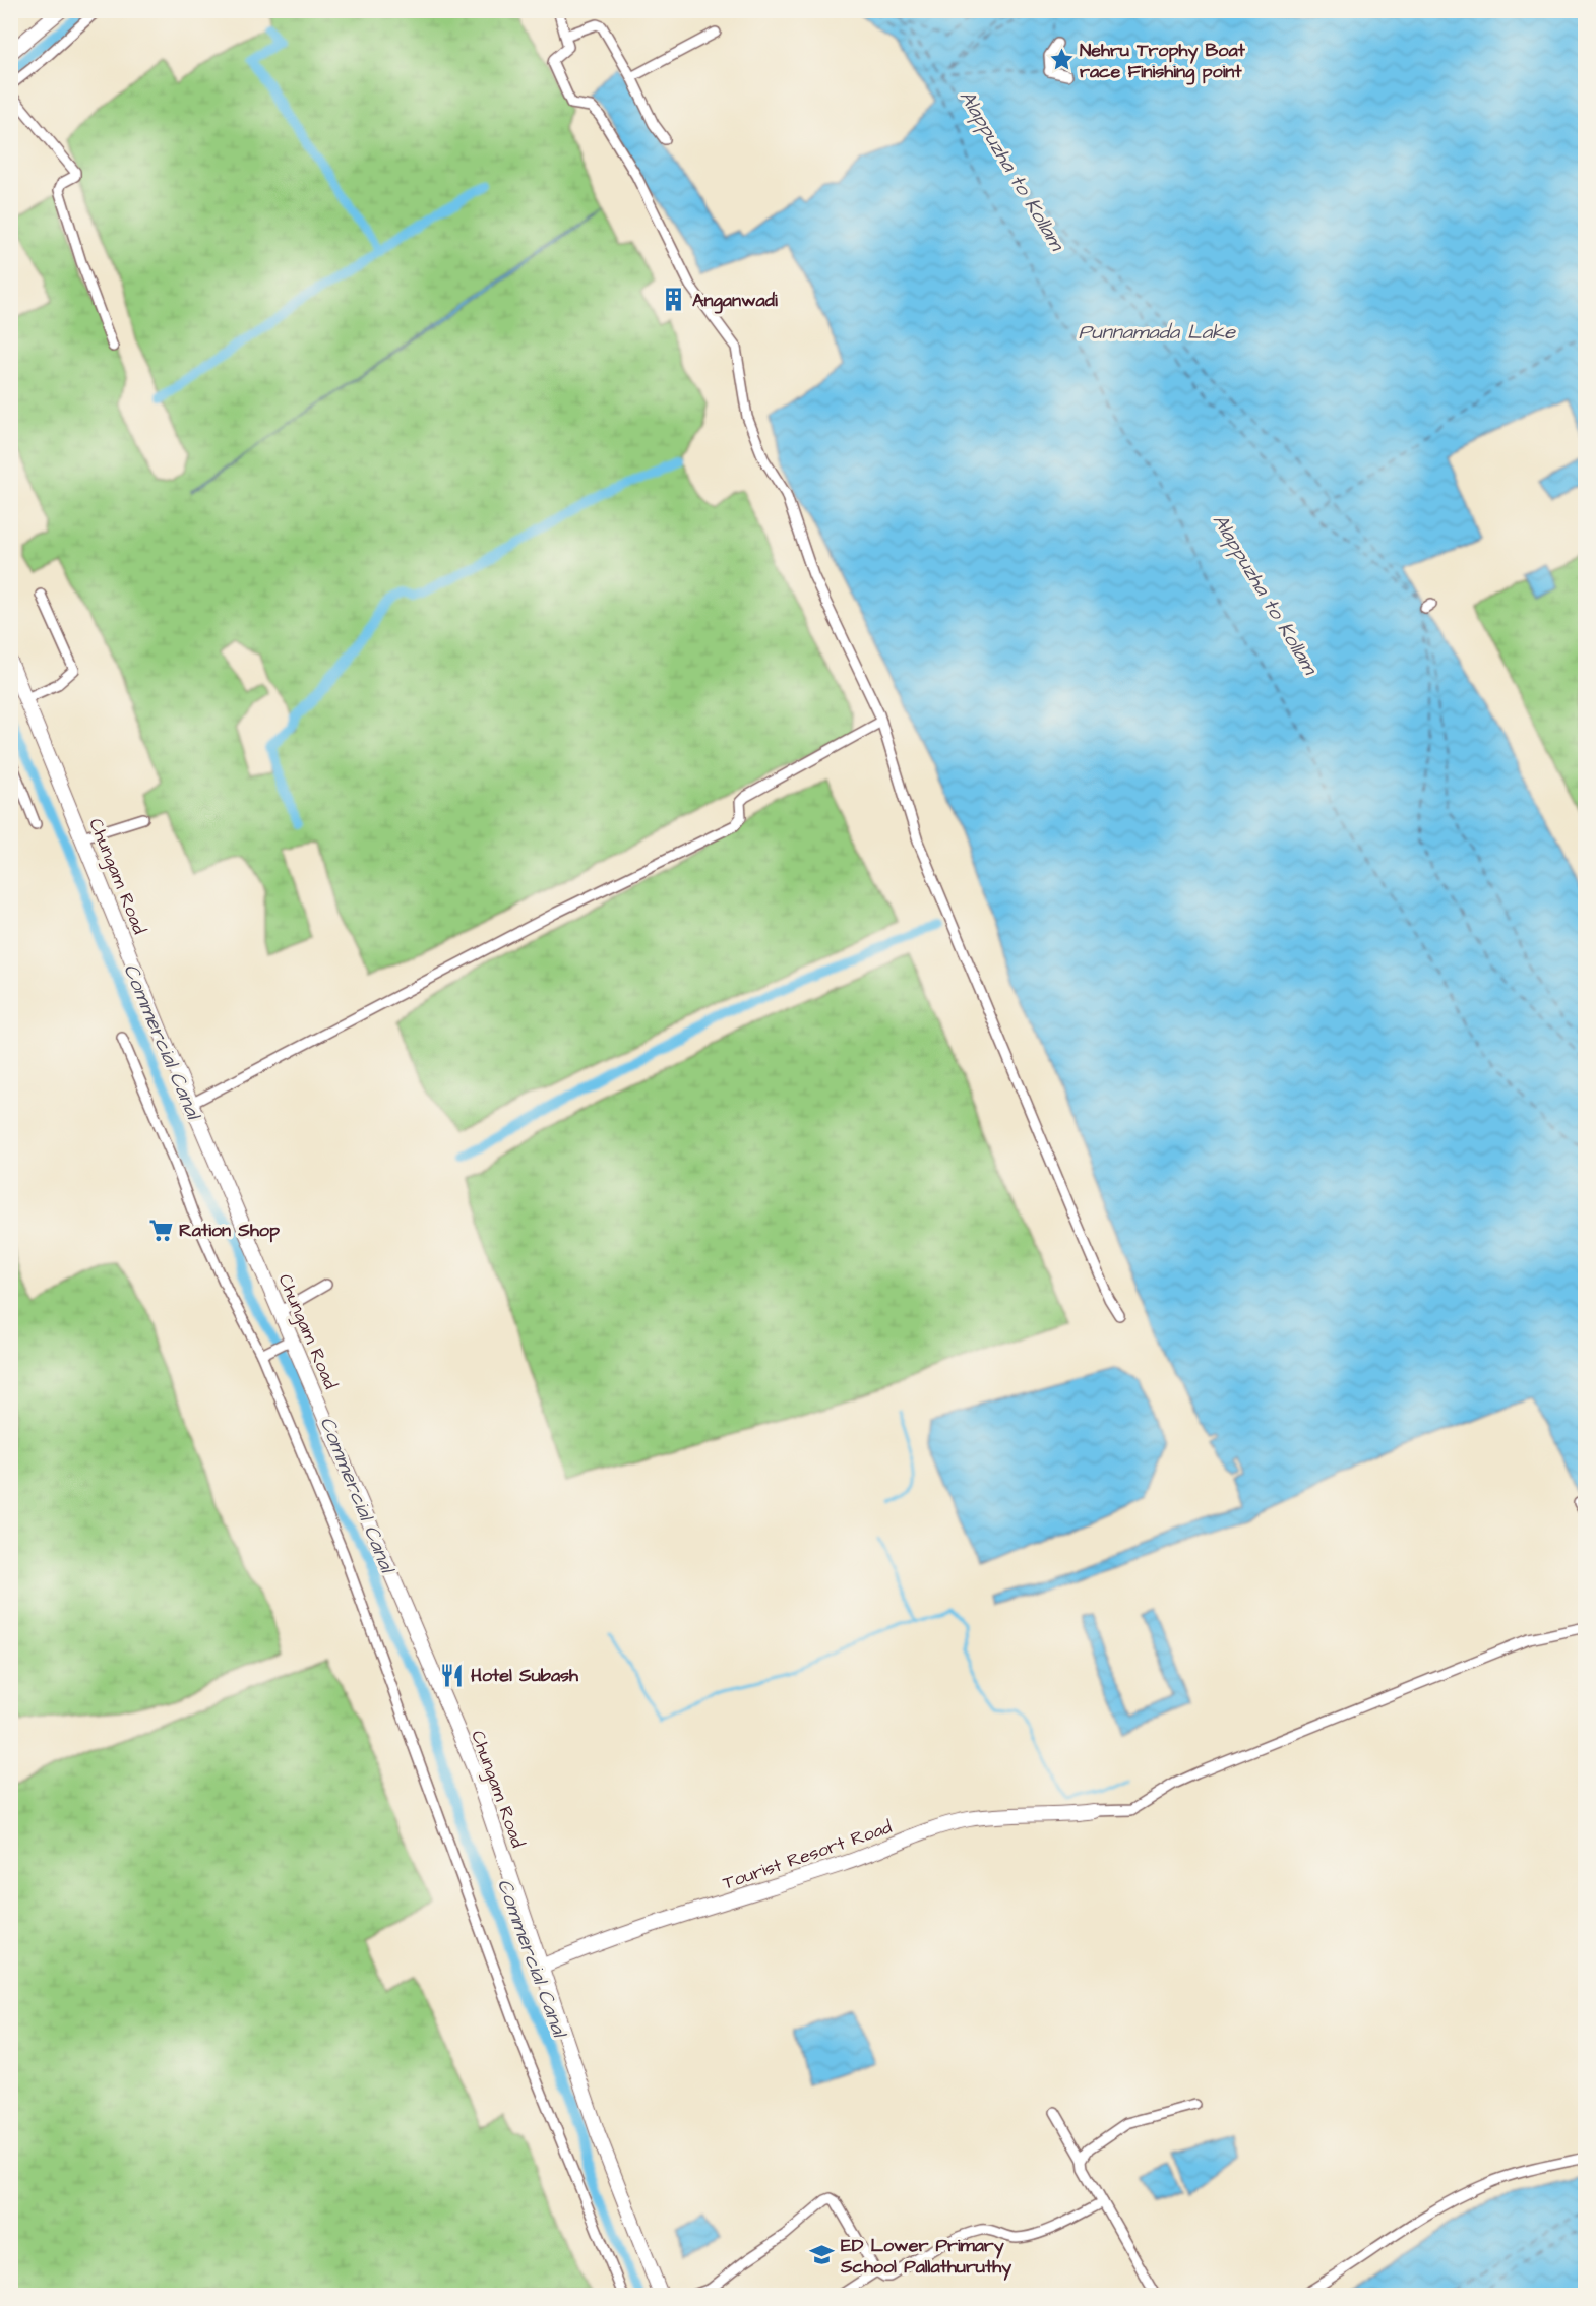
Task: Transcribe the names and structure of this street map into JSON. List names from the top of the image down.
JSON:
{
  "streets": {
    "main road": ["Chungam Road", "Tourist Resort Road"]
  },
  "crossings": [
    ["Chungam Road", "Tourist Resort Road"]
  ],
  "water": ["Alappuzha to Kollam", "Punnamada Lake", "Commercial Canal"],
  "places": {
    "place": ["Nehru Trophy Boat race Finishing point"],
    "building": ["Anganwadi"],
    "supermarket": ["Ration Shop"],
    "restaurant": ["Hotel Subash"],
    "school or university": ["ED Lower Primary School Pallathuruthy"]
  }
}
